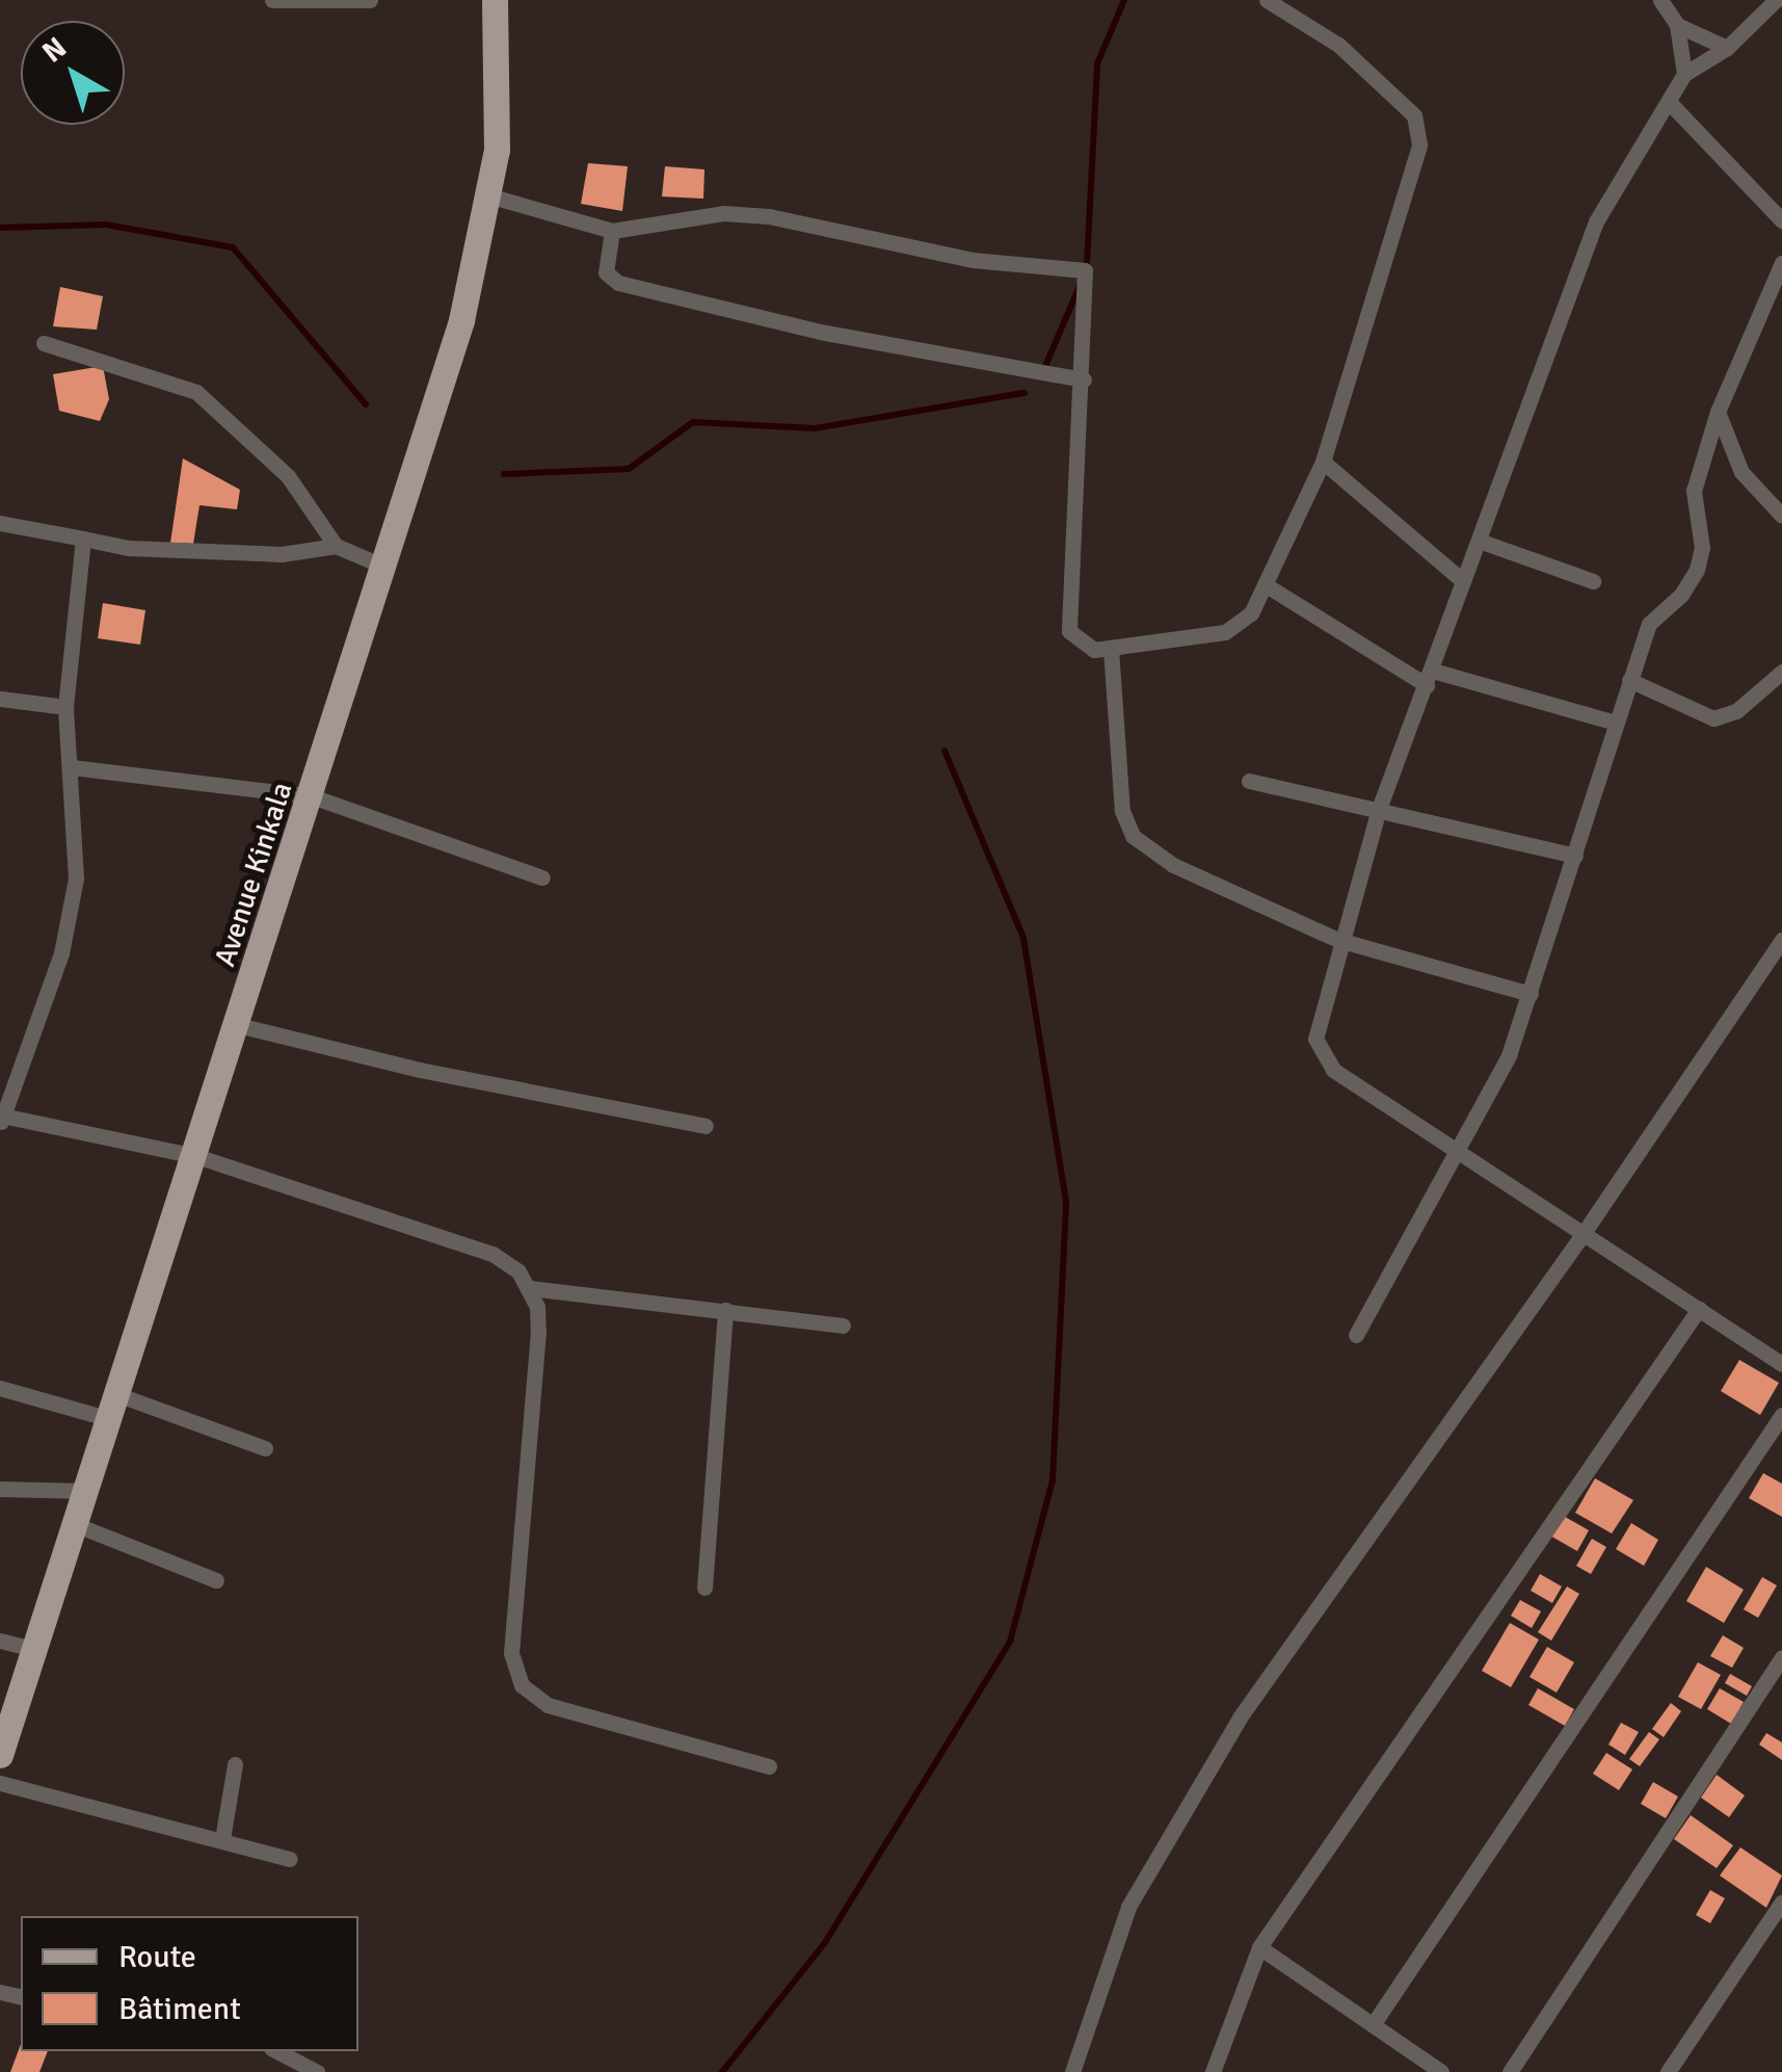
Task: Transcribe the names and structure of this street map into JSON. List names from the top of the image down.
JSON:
{
  "streets": {
    "main road": ["Avenue Kinkala"]
  },
  "legend": ["Route", "Bâtiment"],
  "north": "top left"
}
